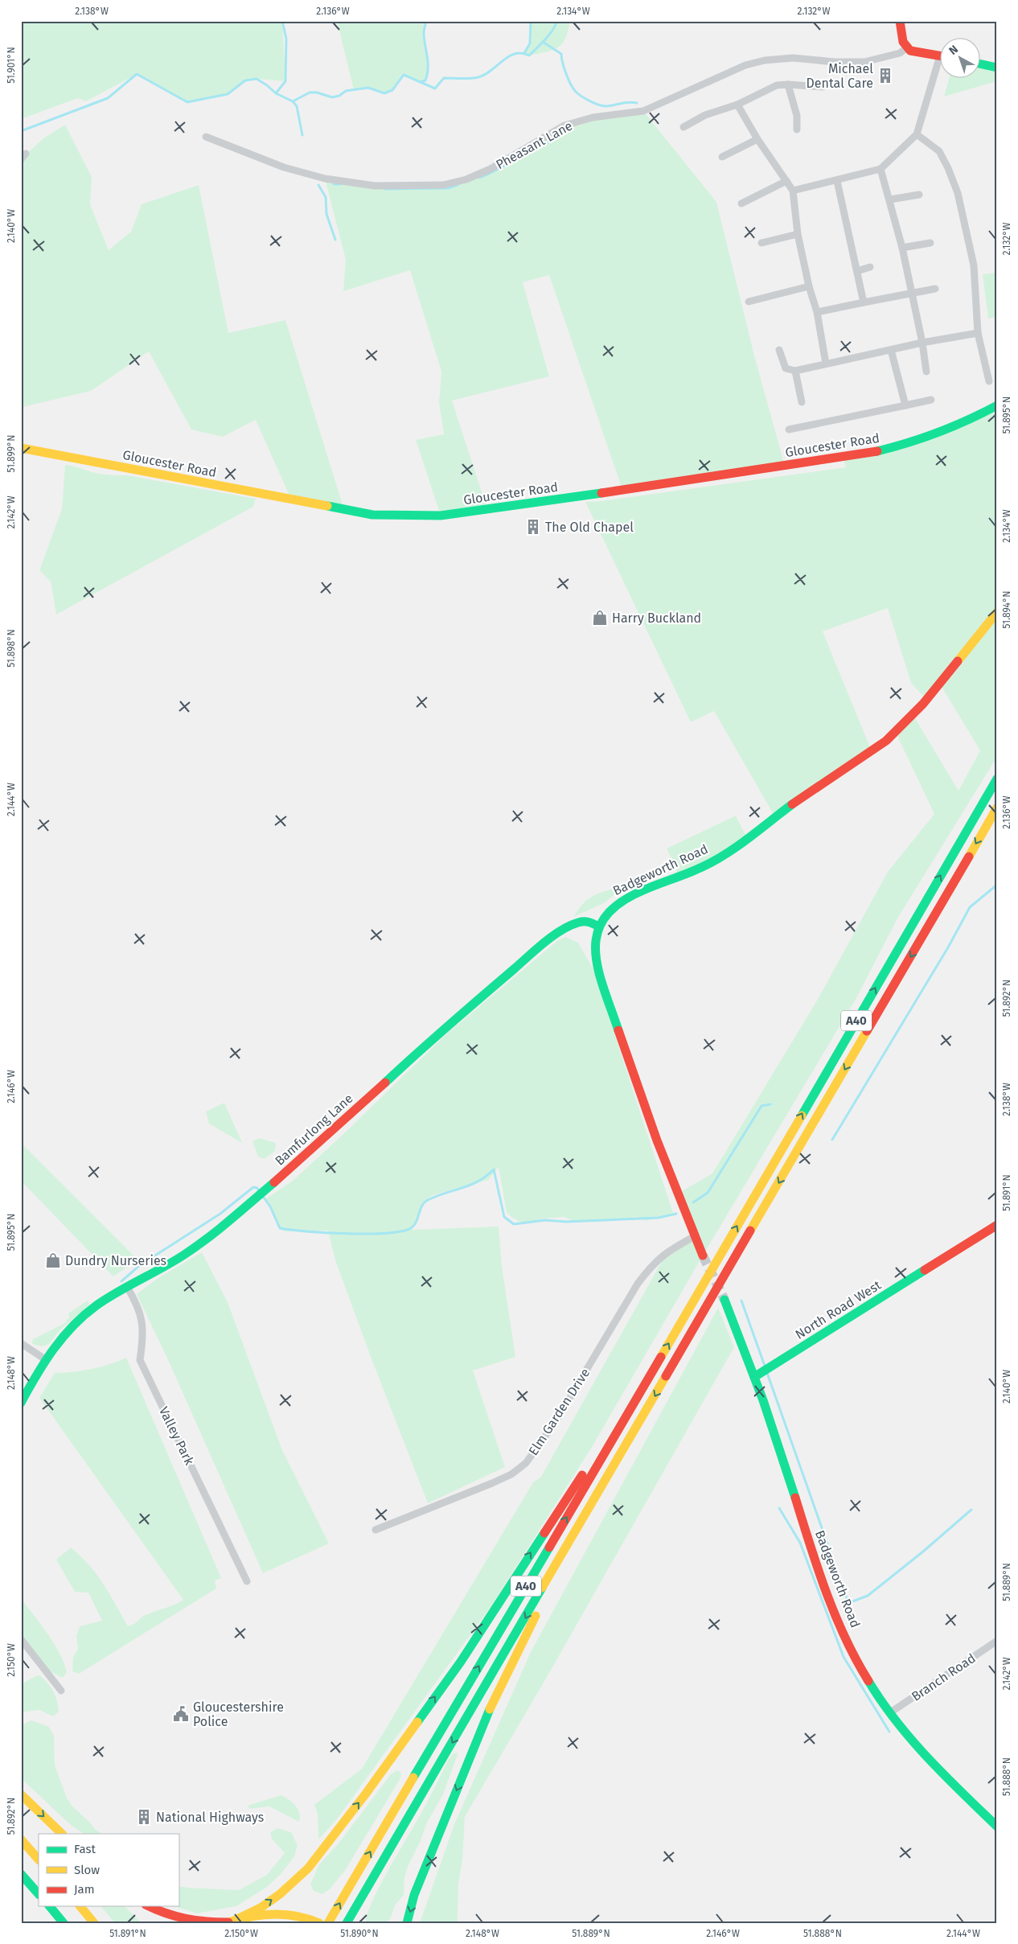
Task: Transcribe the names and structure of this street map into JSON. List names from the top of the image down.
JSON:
{
  "streets": {
    "main road": [
      "Gloucester Road",
      "Badgeworth Road",
      "A40",
      "Bamfurlong Lane",
      "North Road West"
    ],
    "street": [
      "Pheasant Lane",
      "Elm Garden Drive",
      "Valley Park",
      "Branch Road"
    ]
  },
  "crossings": [
    ["Badgeworth Road", "Bamfurlong Lane"],
    ["Badgeworth Road", "North Road West"],
    ["Badgeworth Road", "Elm Garden Drive"],
    ["Badgeworth Road", "Branch Road"],
    ["Bamfurlong Lane", "Valley Park"]
  ],
  "places": {
    "building": ["Michael Dental Care", "The Old Chapel", "National Highways"],
    "shop": ["Harry Buckland", "Dundry Nurseries"],
    "public building": ["Gloucestershire Police"]
  },
  "legend": ["Fast", "Slow", "Jam"],
  "north": "top left",
  "coordinates": [
    "2.138°W",
    "2.136°W",
    "2.134°W",
    "2.132°W",
    "51.901°N",
    "2.140°W",
    "51.895°N",
    "51.899°N",
    "2.142°W",
    "51.894°N",
    "51.898°N",
    "2.144°W",
    "51.892°N",
    "2.146°W",
    "51.891°N",
    "2.148°W",
    "51.889°N",
    "2.150°W",
    "51.888°N",
    "51.890°N"
  ]
}
